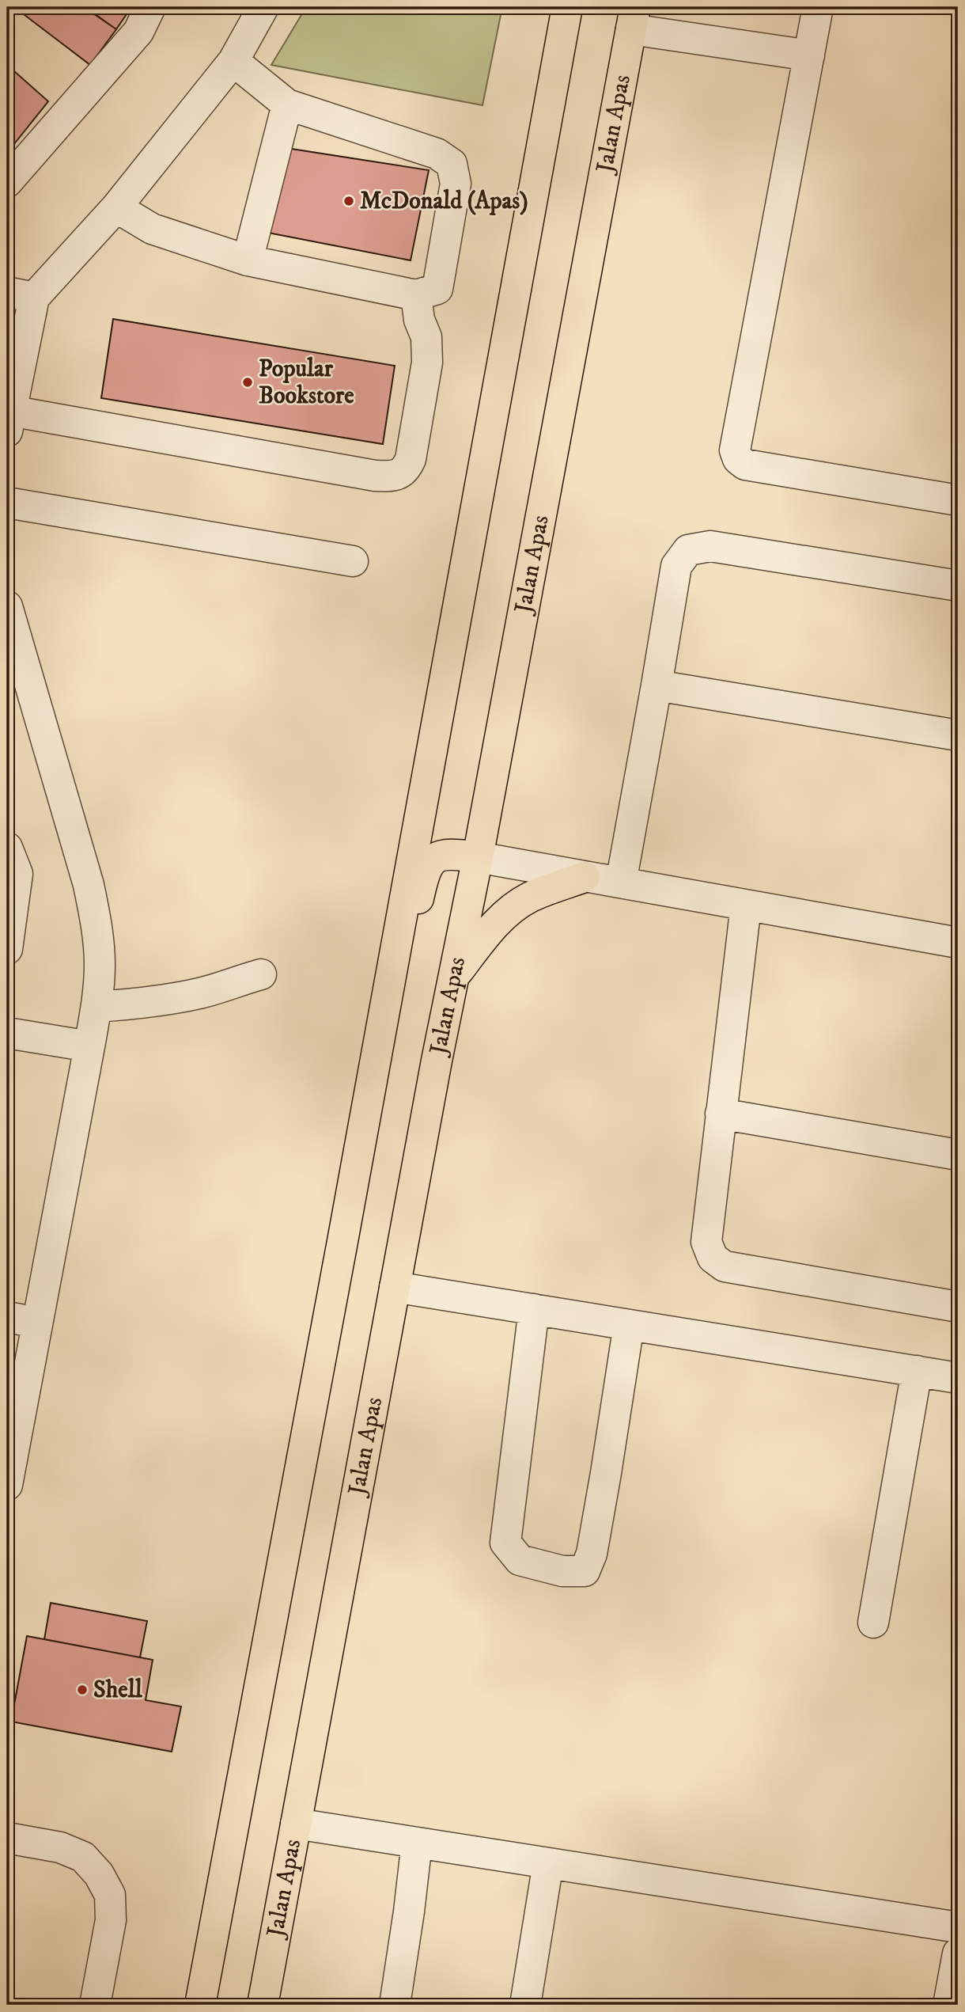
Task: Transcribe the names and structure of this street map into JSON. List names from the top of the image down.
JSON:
{
  "streets": {
    "highway": ["Jalan Apas"]
  },
  "places": ["McDonald (Apas)", "Popular Bookstore", "Shell"]
}
